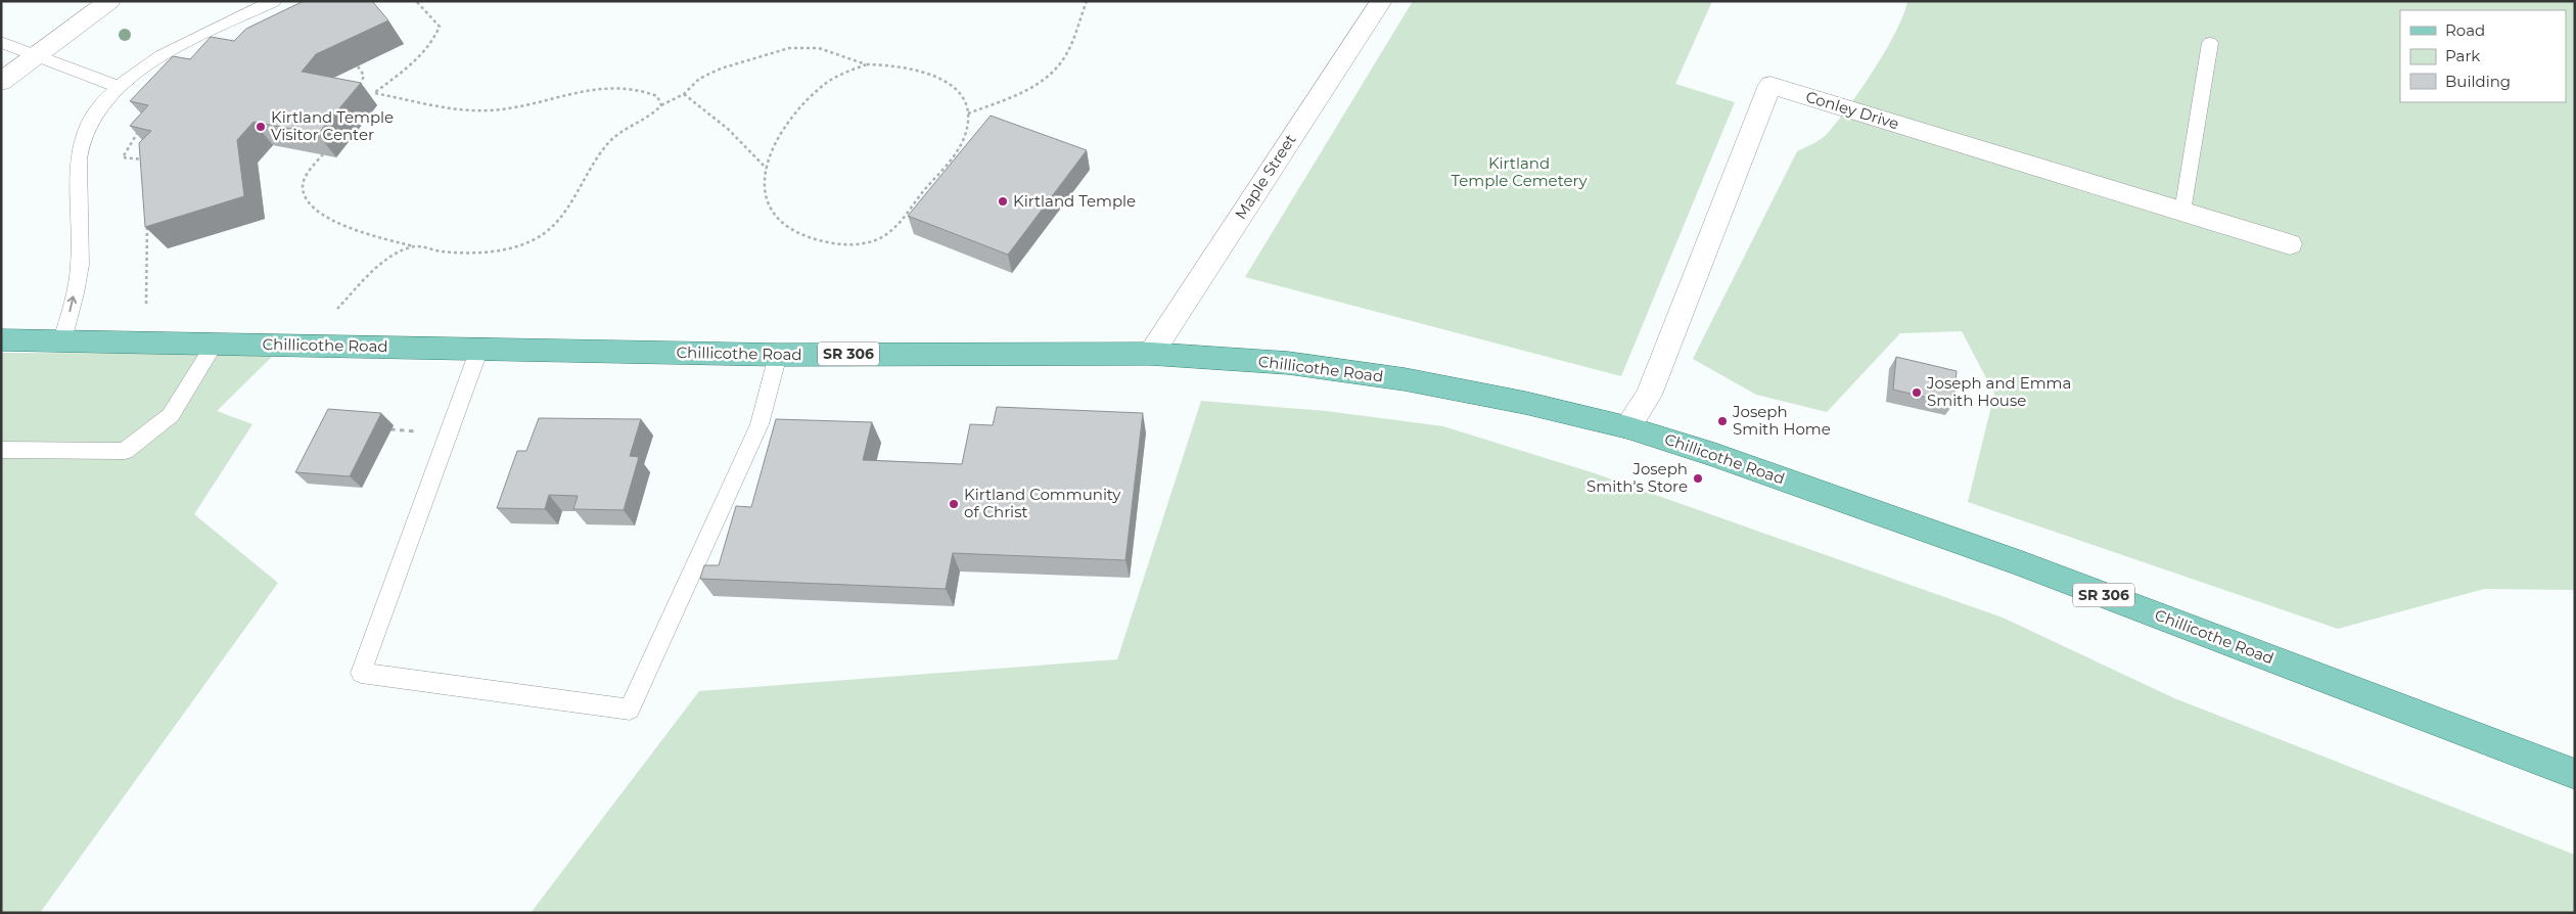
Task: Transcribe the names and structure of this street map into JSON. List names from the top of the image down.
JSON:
{
  "streets": {
    "main road": ["Chillicothe Road", "SR 306"],
    "street": ["Conley Drive", "Maple Street"]
  },
  "crossings": [
    ["Conley Drive", "Chillicothe Road"],
    ["Maple Street", "Chillicothe Road"]
  ],
  "parks": ["Kirtland Temple Cemetery"],
  "places": [
    "Kirtland Temple Visitor Center",
    "Kirtland Temple",
    "Joseph and Emma Smith House",
    "Joseph Smith Home",
    "Joseph Smith's Store",
    "Kirtland Community of Christ"
  ],
  "legend": ["Road", "Park", "Building"]
}
